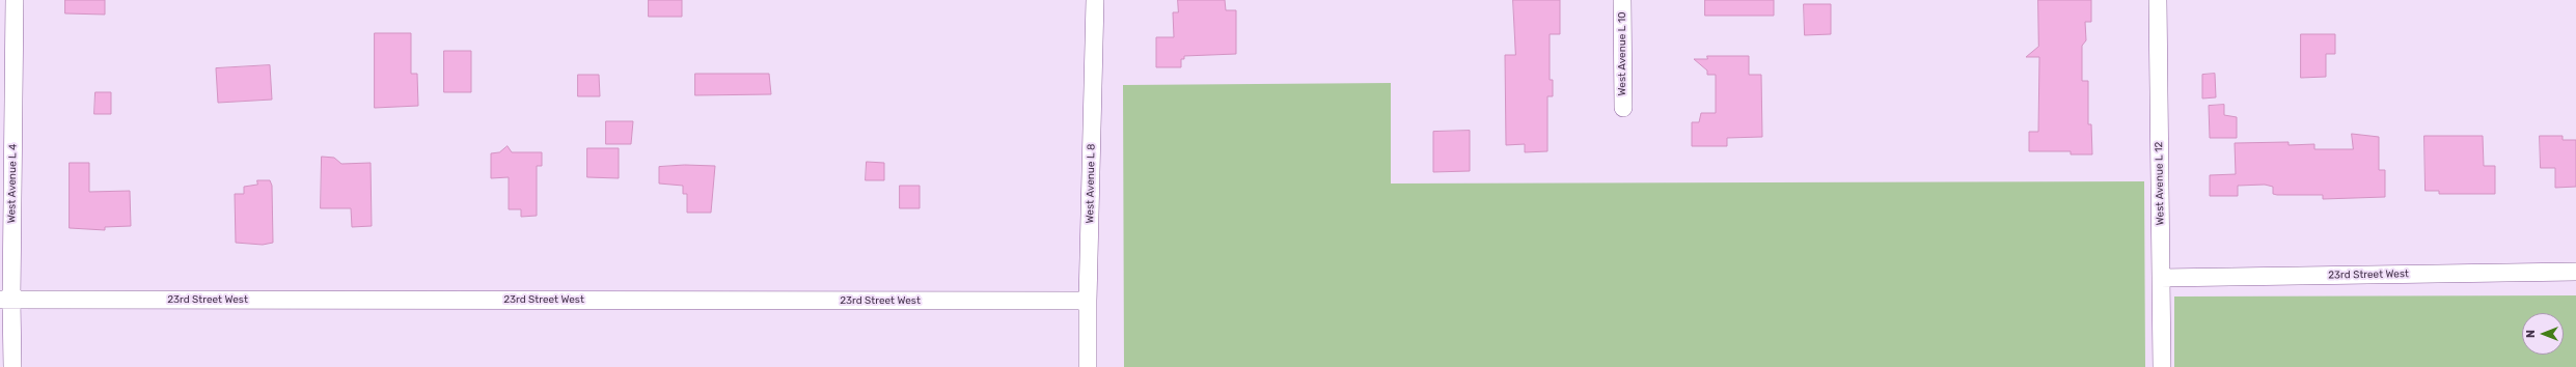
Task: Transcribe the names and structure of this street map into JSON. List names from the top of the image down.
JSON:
{
  "streets": {
    "street": [
      "West Avenue L 10",
      "West Avenue L 4",
      "West Avenue L 8",
      "West Avenue L 12",
      "23rd Street West"
    ]
  },
  "crossings": [
    ["West Avenue L 4", "23rd Street West"],
    ["West Avenue L 8", "23rd Street West"],
    ["West Avenue L 12", "23rd Street West"]
  ],
  "north": "left"
}
